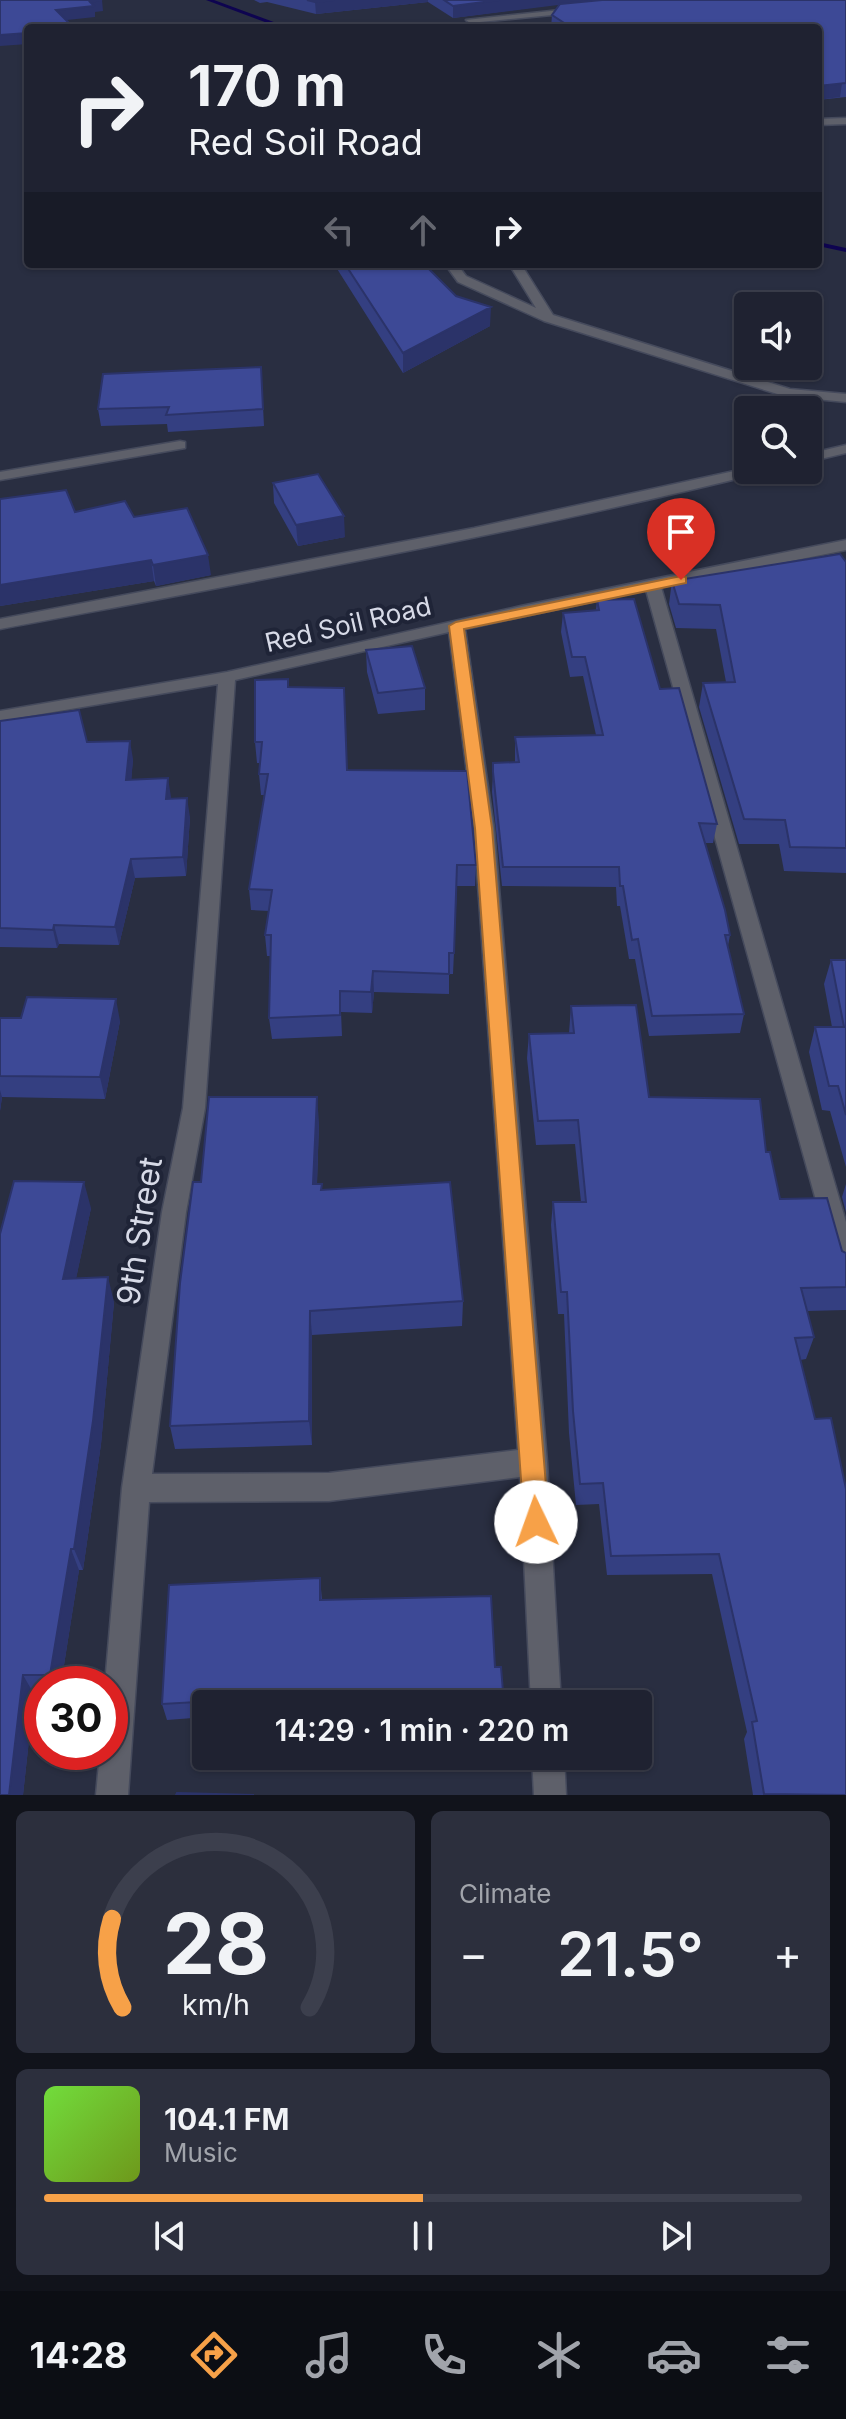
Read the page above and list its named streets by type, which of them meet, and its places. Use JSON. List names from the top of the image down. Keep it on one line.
{"streets":{"street":["Red Soil Road","9th Street"]},"crossings":[["Red Soil Road","9th Street"]],"page":{"turn":["170 m","Red Soil Road"],"limit":"30","trip":"14:29 · 1 min · 220 m","tile":"Climate","heat":["−","21.5°","+"],"song":["104.1 FM","Music"],"tabs":"14:28","gauge":["28","km/h"]}}
